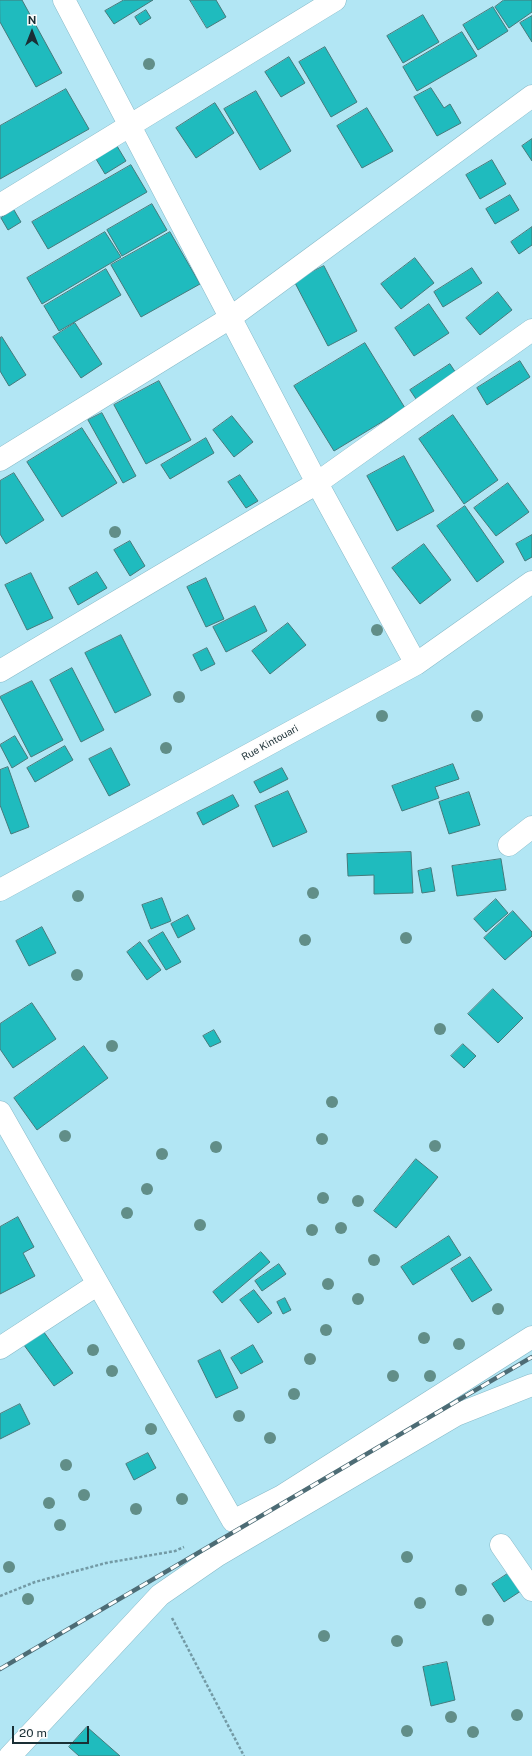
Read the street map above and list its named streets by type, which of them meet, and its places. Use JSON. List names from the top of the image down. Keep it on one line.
{"streets":{"street":["Rue Kintouari"]},"scale_bar":"20 m","north":"top"}
